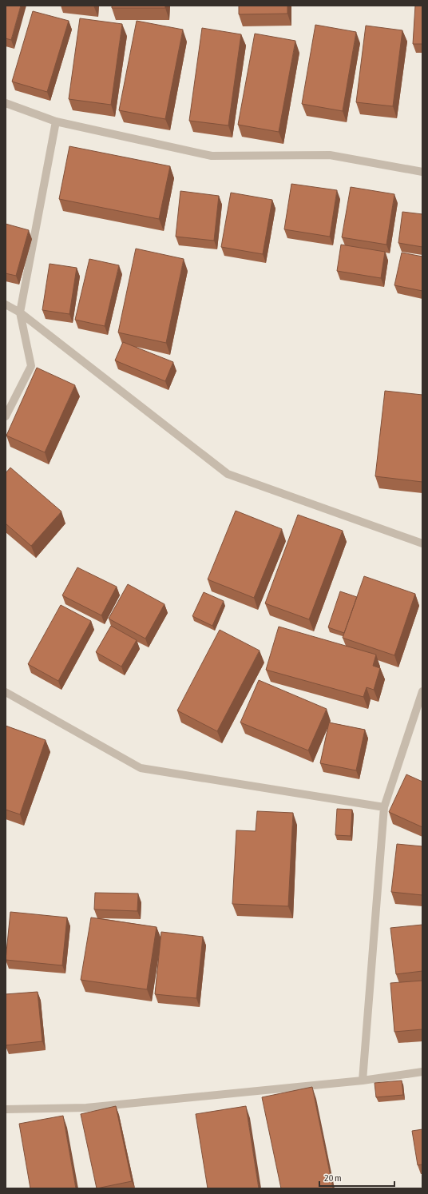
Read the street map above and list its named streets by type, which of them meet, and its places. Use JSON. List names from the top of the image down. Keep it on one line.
{"scale_bar":"20 m"}
